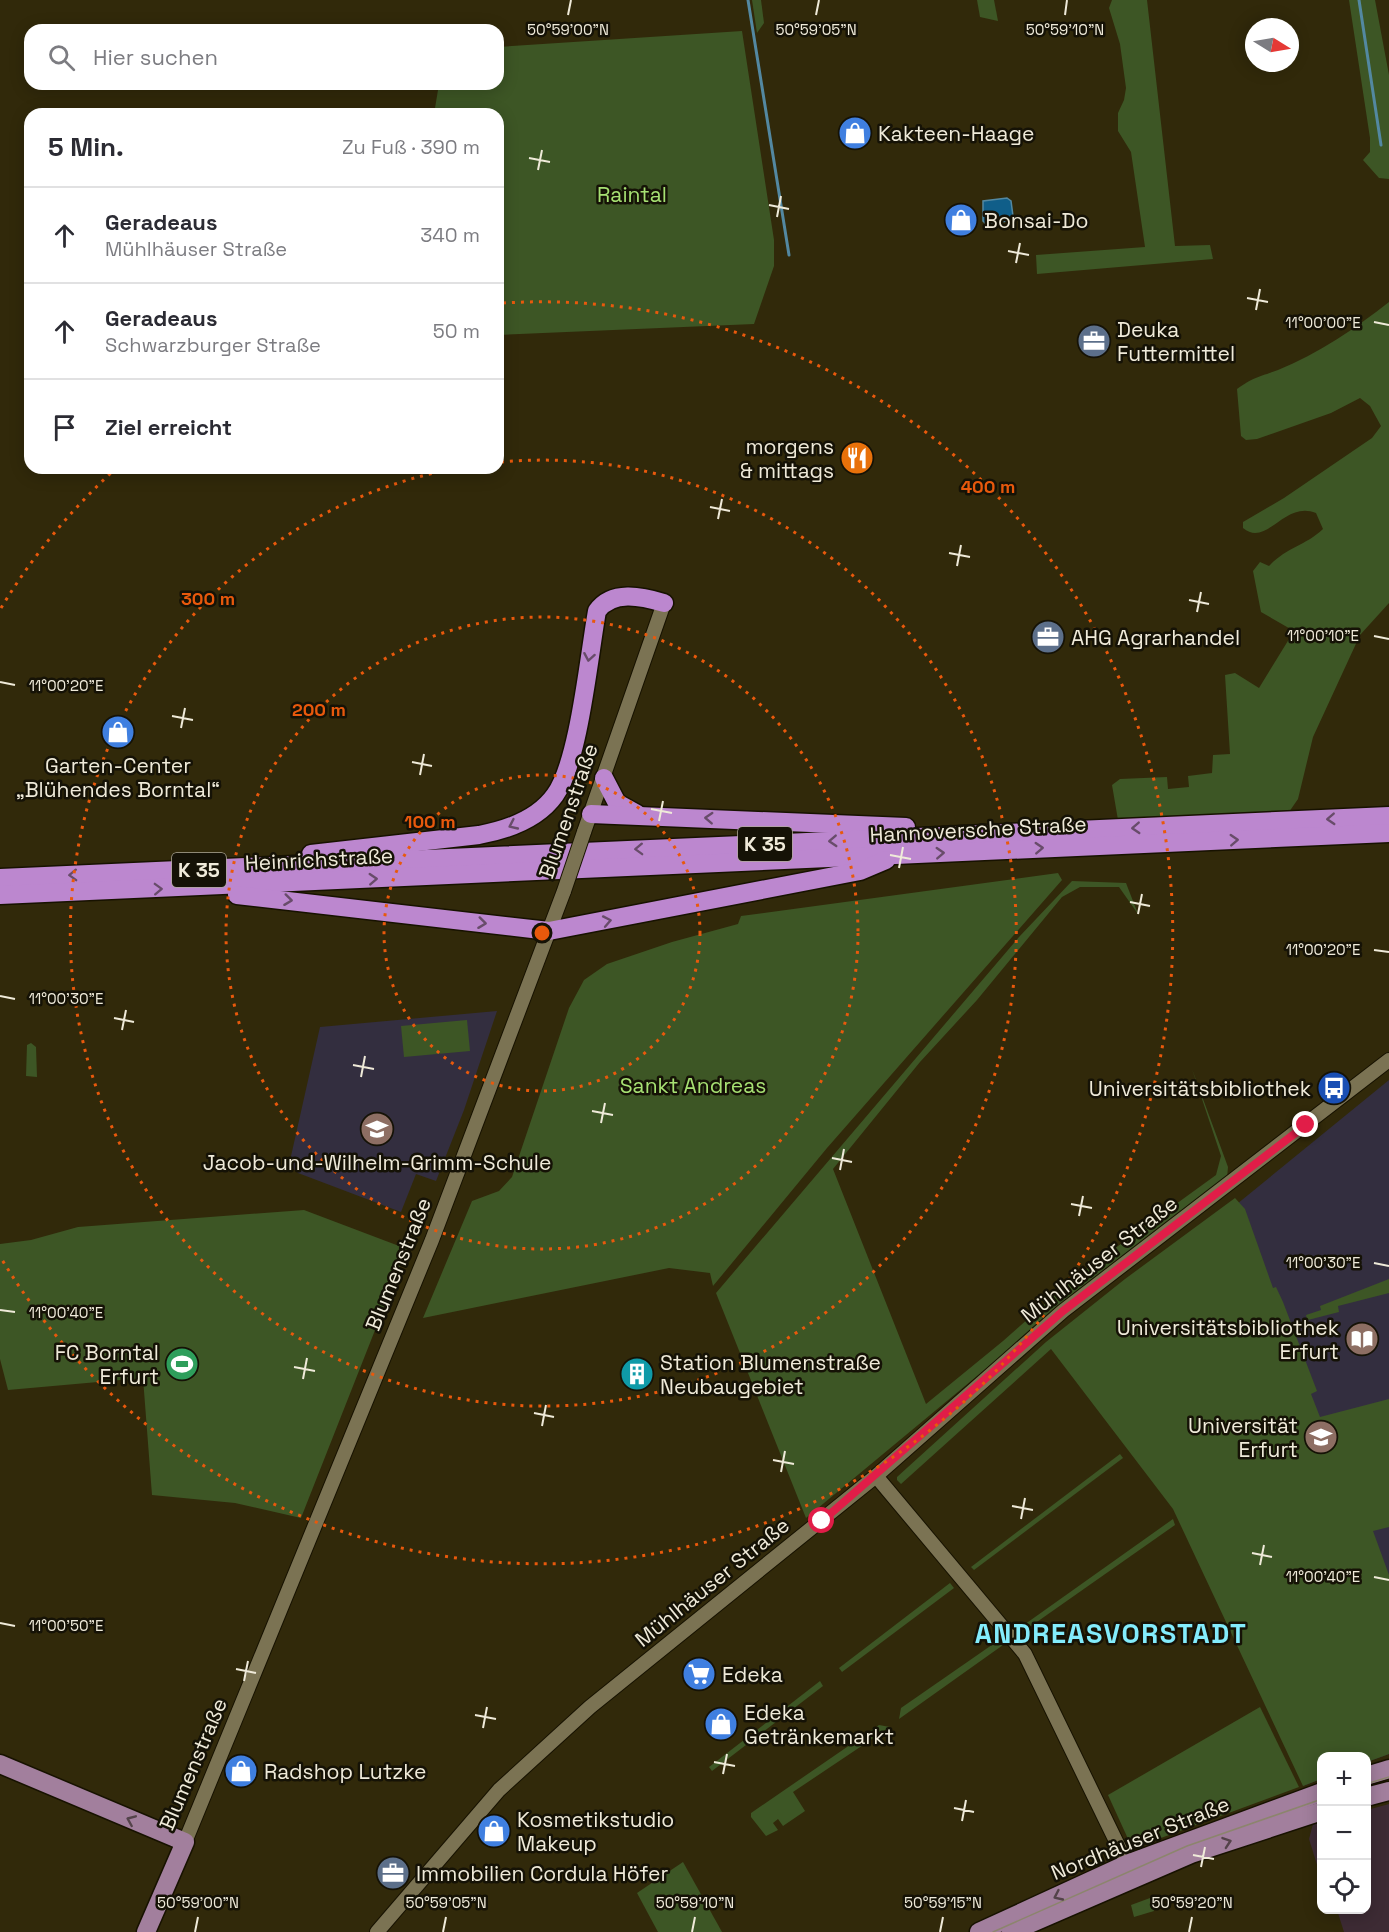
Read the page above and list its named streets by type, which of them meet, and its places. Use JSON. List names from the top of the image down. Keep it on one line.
{"streets":{"highway":["Hannoversche Straße","K 35","Heinrichstraße"],"main road":["Blumenstraße","Nordhäuser Straße"],"street":["Mühlhäuser Straße"]},"crossings":[["Hannoversche Straße","Heinrichstraße"]],"districts":["ANDREASVORSTADT"],"parks":["Raintal","Sankt Andreas"],"places":{"shop":["Kakteen-Haage","Bonsai-Do","Garten-Center „Blühendes Borntal“","Edeka Getränkemarkt","Radshop Lutzke","Kosmetikstudio Makeup"],"office":["Deuka Futtermittel","AHG Agrarhandel","Immobilien Cordula Höfer"],"restaurant":["morgens & mittags"],"bus stop":["Universitätsbibliothek"],"school or university":["Jacob-und-Wilhelm-Grimm-Schule","Universität Erfurt"],"library":["Universitätsbibliothek Erfurt"],"sports":["FC Borntal Erfurt"],"building":["Station Blumenstraße Neubaugebiet"],"supermarket":["Edeka"]},"north":"right","page":{"search":"Hier suchen","heading":["5 Min.","Zu Fuß · 390 m"],"list":[["Geradeaus","Mühlhäuser Straße","340 m"],["Geradeaus","Schwarzburger Straße","50 m"],"Ziel erreicht"],"map_buttons":["+","−"]},"coordinates":["50°59'00\"N","50°59'05\"N","50°59'10\"N","11°00'00\"E","11°00'10\"E","11°00'20\"E","11°00'30\"E","11°00'40\"E","11°00'50\"E","50°59'15\"N","50°59'20\"N"],"rings":["400 m","300 m","200 m","100 m"]}
